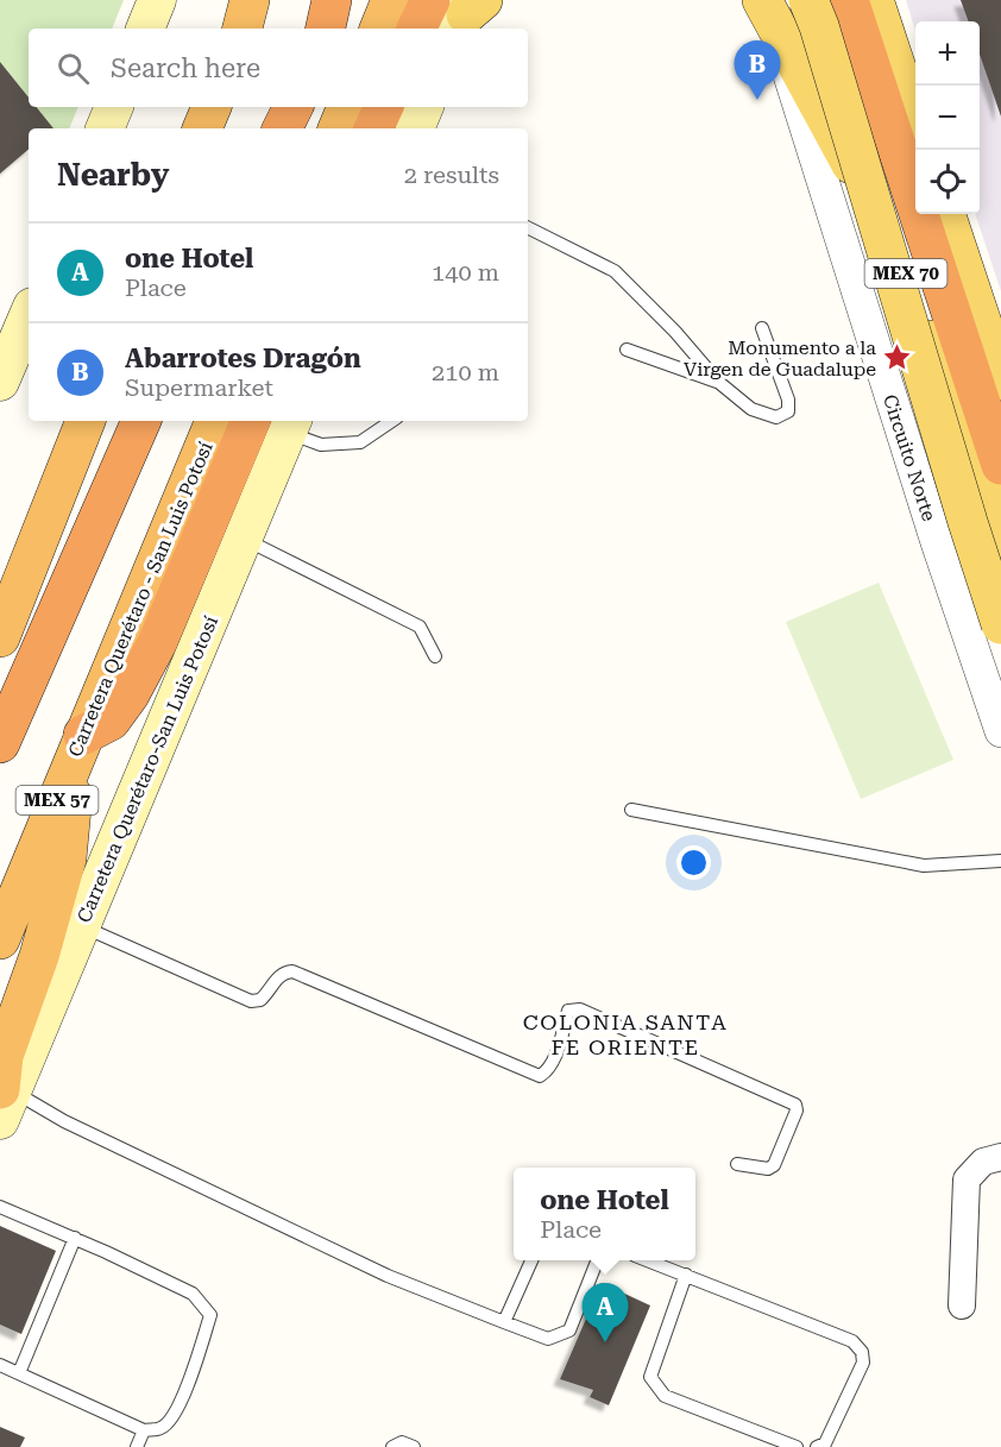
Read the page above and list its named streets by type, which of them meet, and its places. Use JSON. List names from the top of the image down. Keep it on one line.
{"streets":{"highway":["Carretera Querétaro - San Luis Potosí","MEX 57"],"main road":["MEX 70","Carretera Querétaro-San Luis Potosí"],"street":["Circuito Norte"]},"crossings":[["MEX 70","Circuito Norte"]],"districts":["COLONIA SANTA FE ORIENTE"],"places":{"place":["Monumento a la Virgen de Guadalupe"]},"page":{"map_buttons":["+","−"],"search":"Search here","pins":["B","A"],"heading":["Nearby","2 results"],"list":[{"mark":"A","name":"one Hotel","note":"Place","value":"140 m"},{"mark":"B","name":"Abarrotes Dragón","note":"Supermarket","value":"210 m"}],"popup":["one Hotel","Place"]}}
